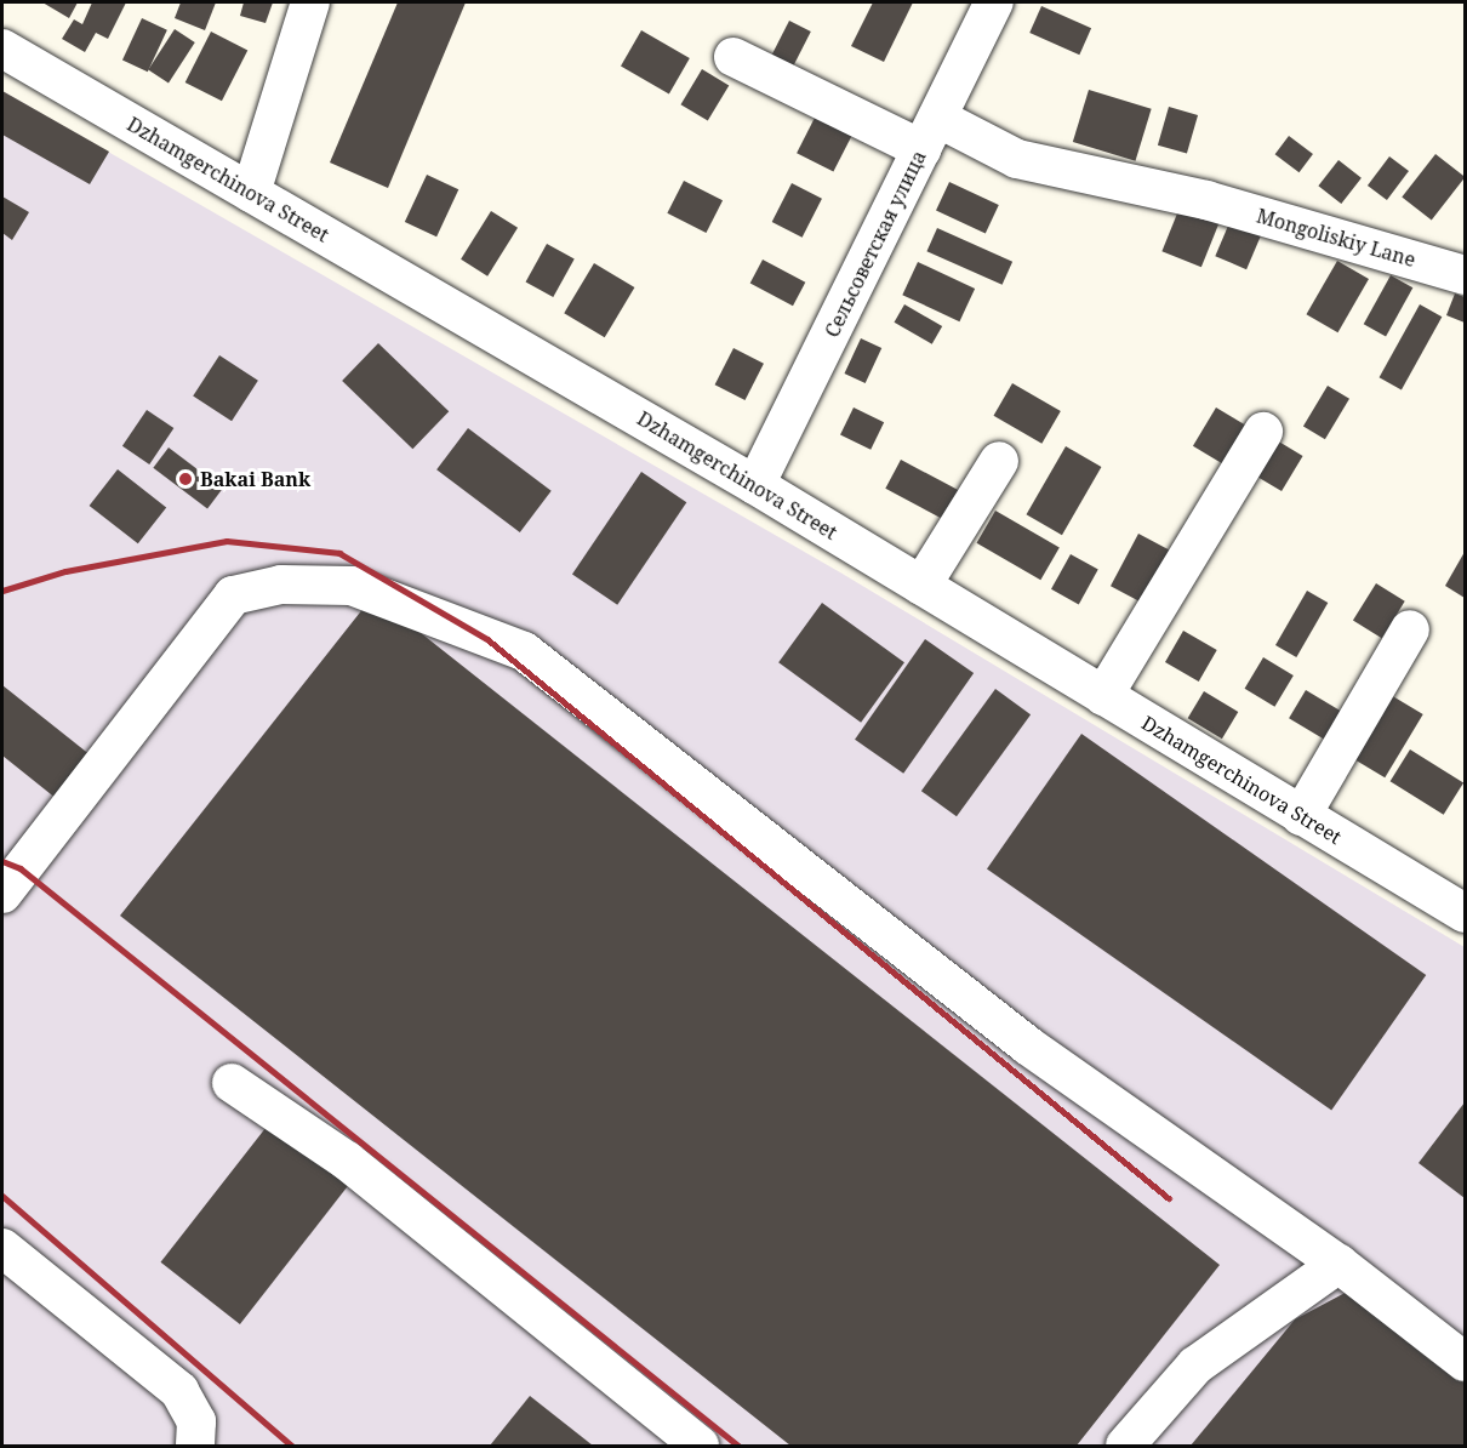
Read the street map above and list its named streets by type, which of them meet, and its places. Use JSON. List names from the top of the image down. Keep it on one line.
{"streets":{"street":["Dzhamgerchinova Street","Mongoliskiy Lane","Сельсоветская улица"]},"crossings":[["Dzhamgerchinova Street","Сельсоветская улица"],["Mongoliskiy Lane","Сельсоветская улица"]],"places":["Bakai Bank"]}
